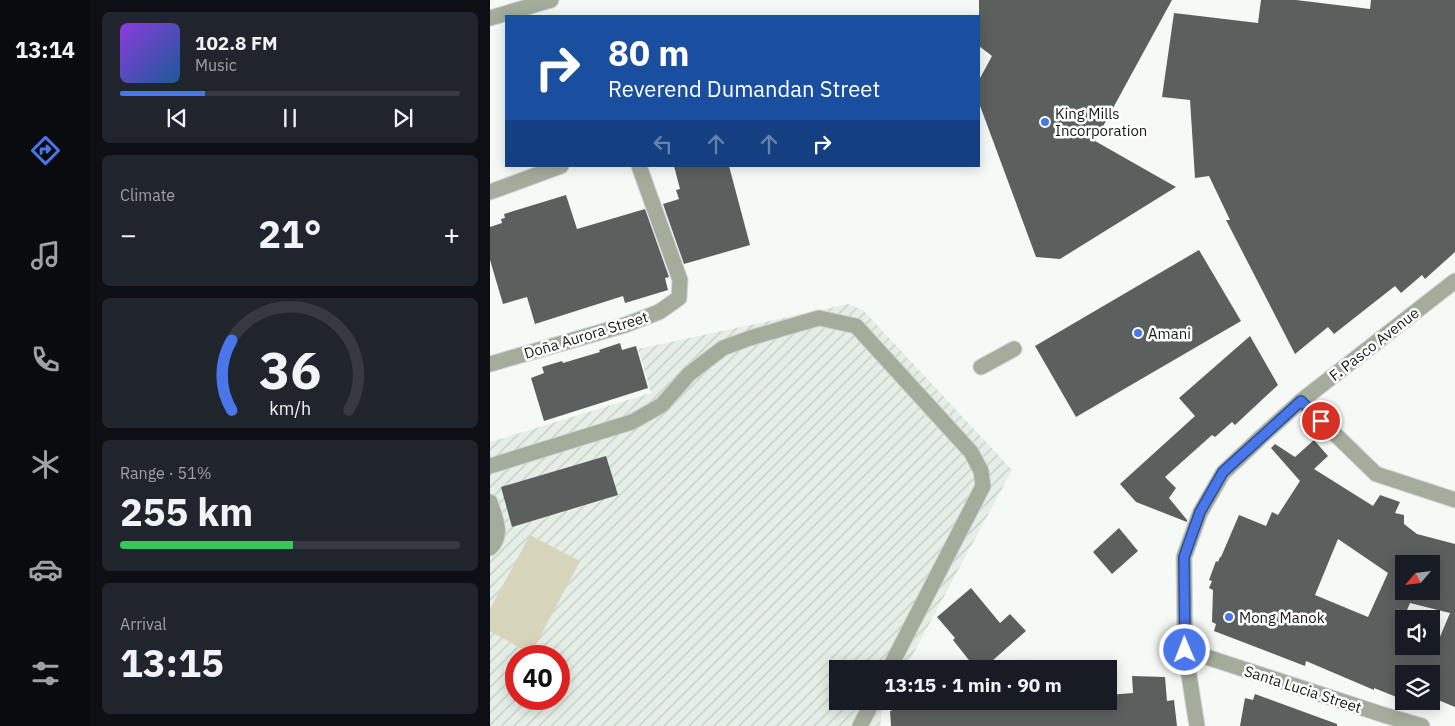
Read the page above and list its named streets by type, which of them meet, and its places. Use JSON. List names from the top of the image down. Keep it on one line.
{"streets":{"street":["Doña Aurora Street","F. Pasco Avenue","Santa Lucia Street"]},"crossings":[["F. Pasco Avenue","Santa Lucia Street"]],"places":["King Mills Incorporation","Amani","Mong Manok"],"north":"bottom left","page":{"tabs":"13:14","turn":["80 m","Reverend Dumandan Street"],"song":["102.8 FM","Music"],"tile":["Climate",["Range · 51%","255 km"],["Arrival","13:15"]],"heat":["−","21°","+"],"limit":"40","trip":"13:15 · 1 min · 90 m","gauge":["36","km/h"]}}
